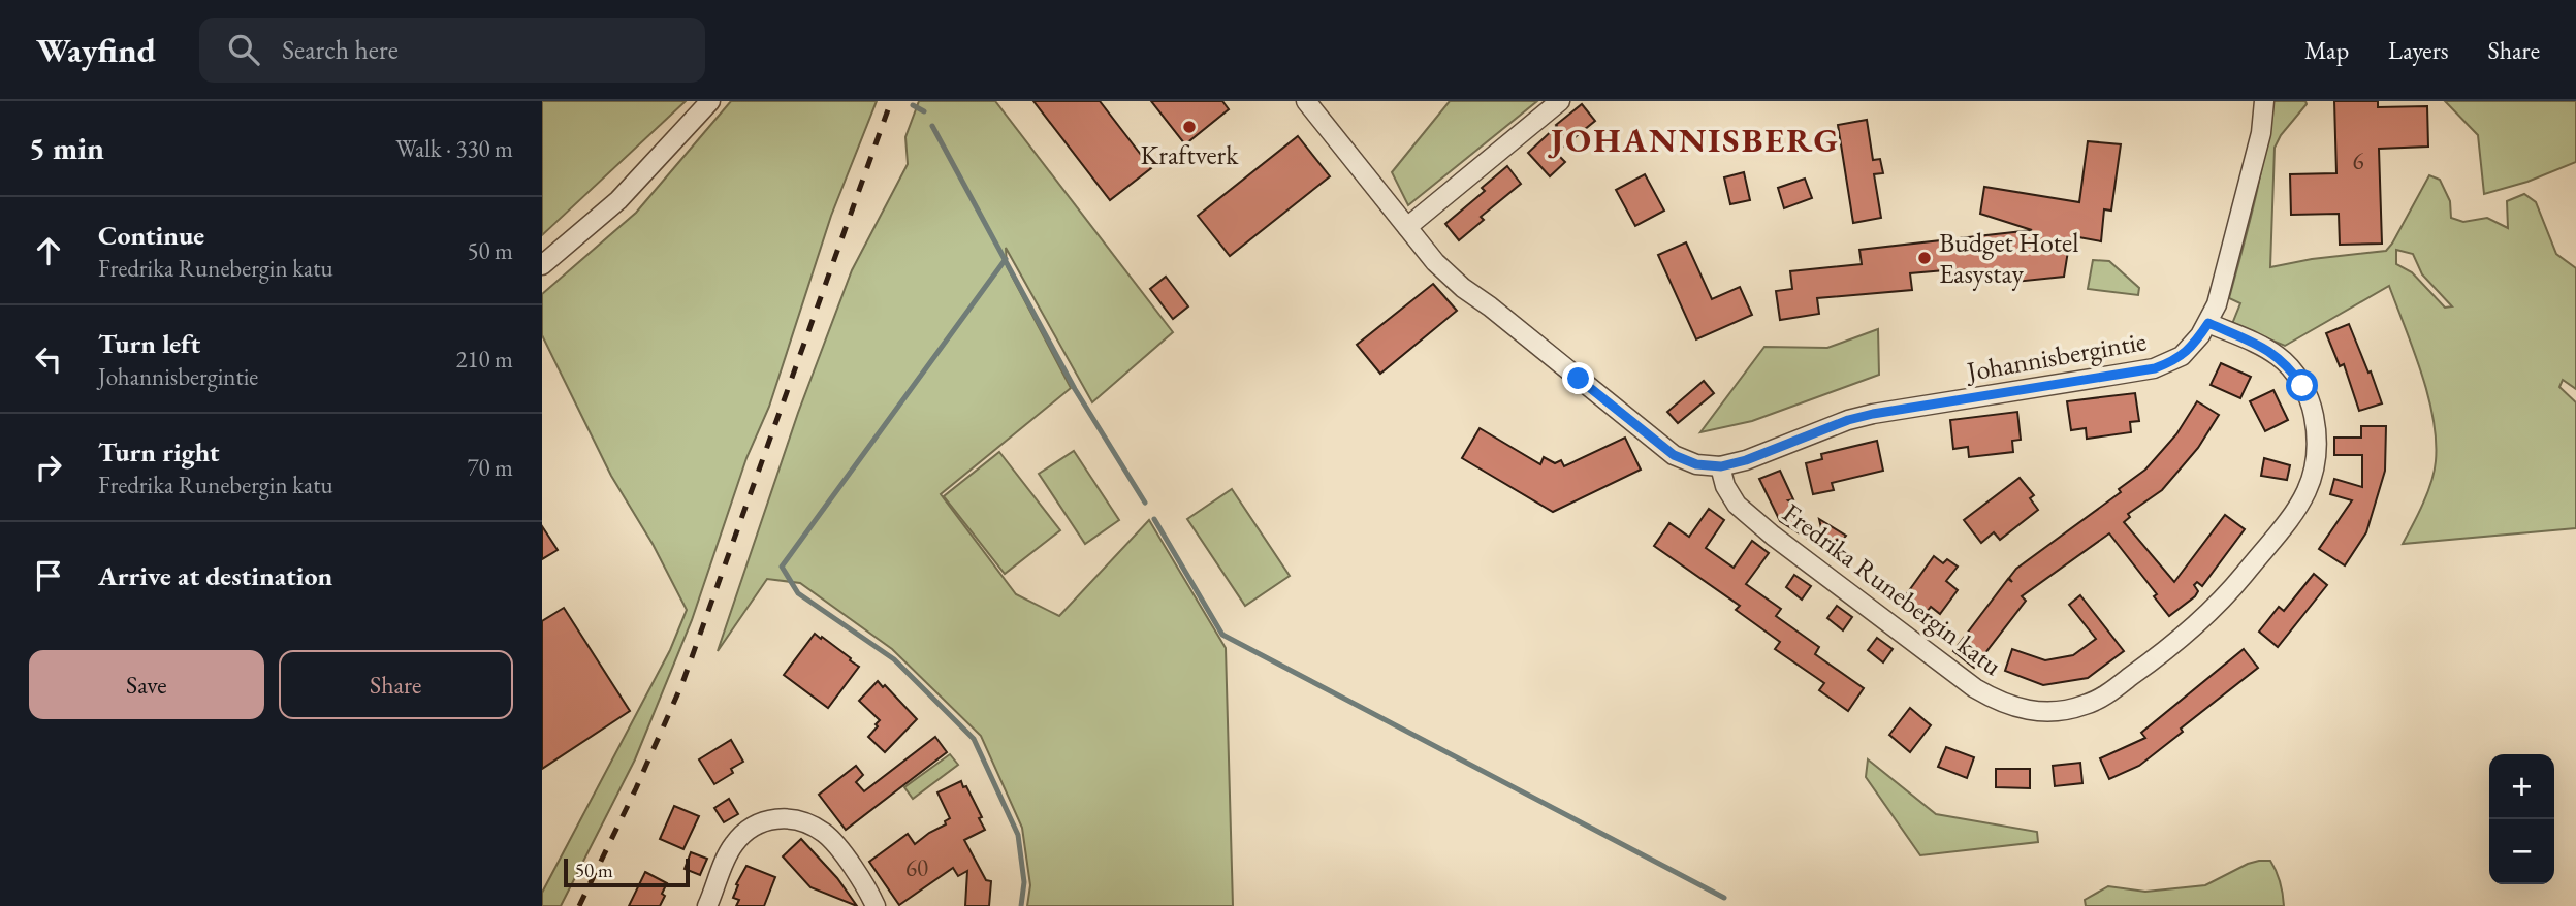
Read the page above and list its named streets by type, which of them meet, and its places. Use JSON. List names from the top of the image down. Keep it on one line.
{"streets":{"street":["Johannisbergintie","Fredrika Runebergin katu"]},"crossings":[["Johannisbergintie","Fredrika Runebergin katu"]],"districts":["JOHANNISBERG"],"places":["Kraftverk","Budget Hotel Easystay"],"house_numbers":["6","60"],"scale_bar":"50 m","page":{"header":"Wayfind","search":"Search here","nav":["Map","Layers","Share"],"heading":["5 min","Walk · 330 m"],"list":[["Continue","Fredrika Runebergin katu","50 m"],["Turn left","Johannisbergintie","210 m"],["Turn right","Fredrika Runebergin katu","70 m"],"Arrive at destination"],"buttons":["Save","Share"],"map_buttons":["+","−"],"scale":"50 m"}}
